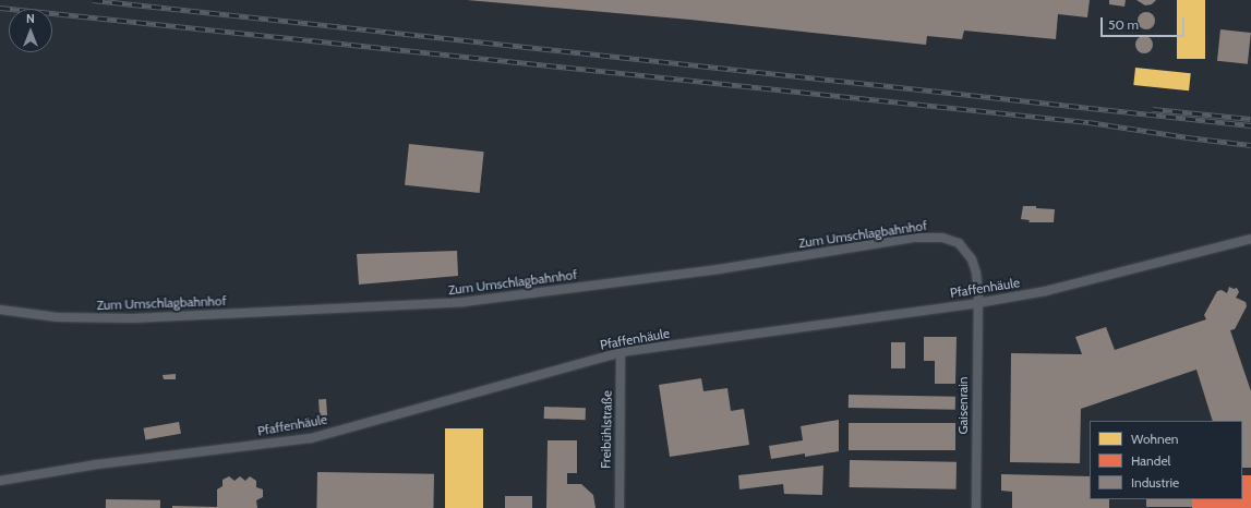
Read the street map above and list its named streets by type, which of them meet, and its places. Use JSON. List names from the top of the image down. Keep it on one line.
{"streets":{"street":["Zum Umschlagbahnhof","Pfaffenhäule","Gaisenrain","Freibühlstraße"]},"crossings":[["Zum Umschlagbahnhof","Pfaffenhäule"],["Zum Umschlagbahnhof","Gaisenrain"],["Pfaffenhäule","Gaisenrain"],["Pfaffenhäule","Freibühlstraße"]],"legend":["Wohnen","Handel","Industrie"],"scale_bar":"50 m","north":"top"}
